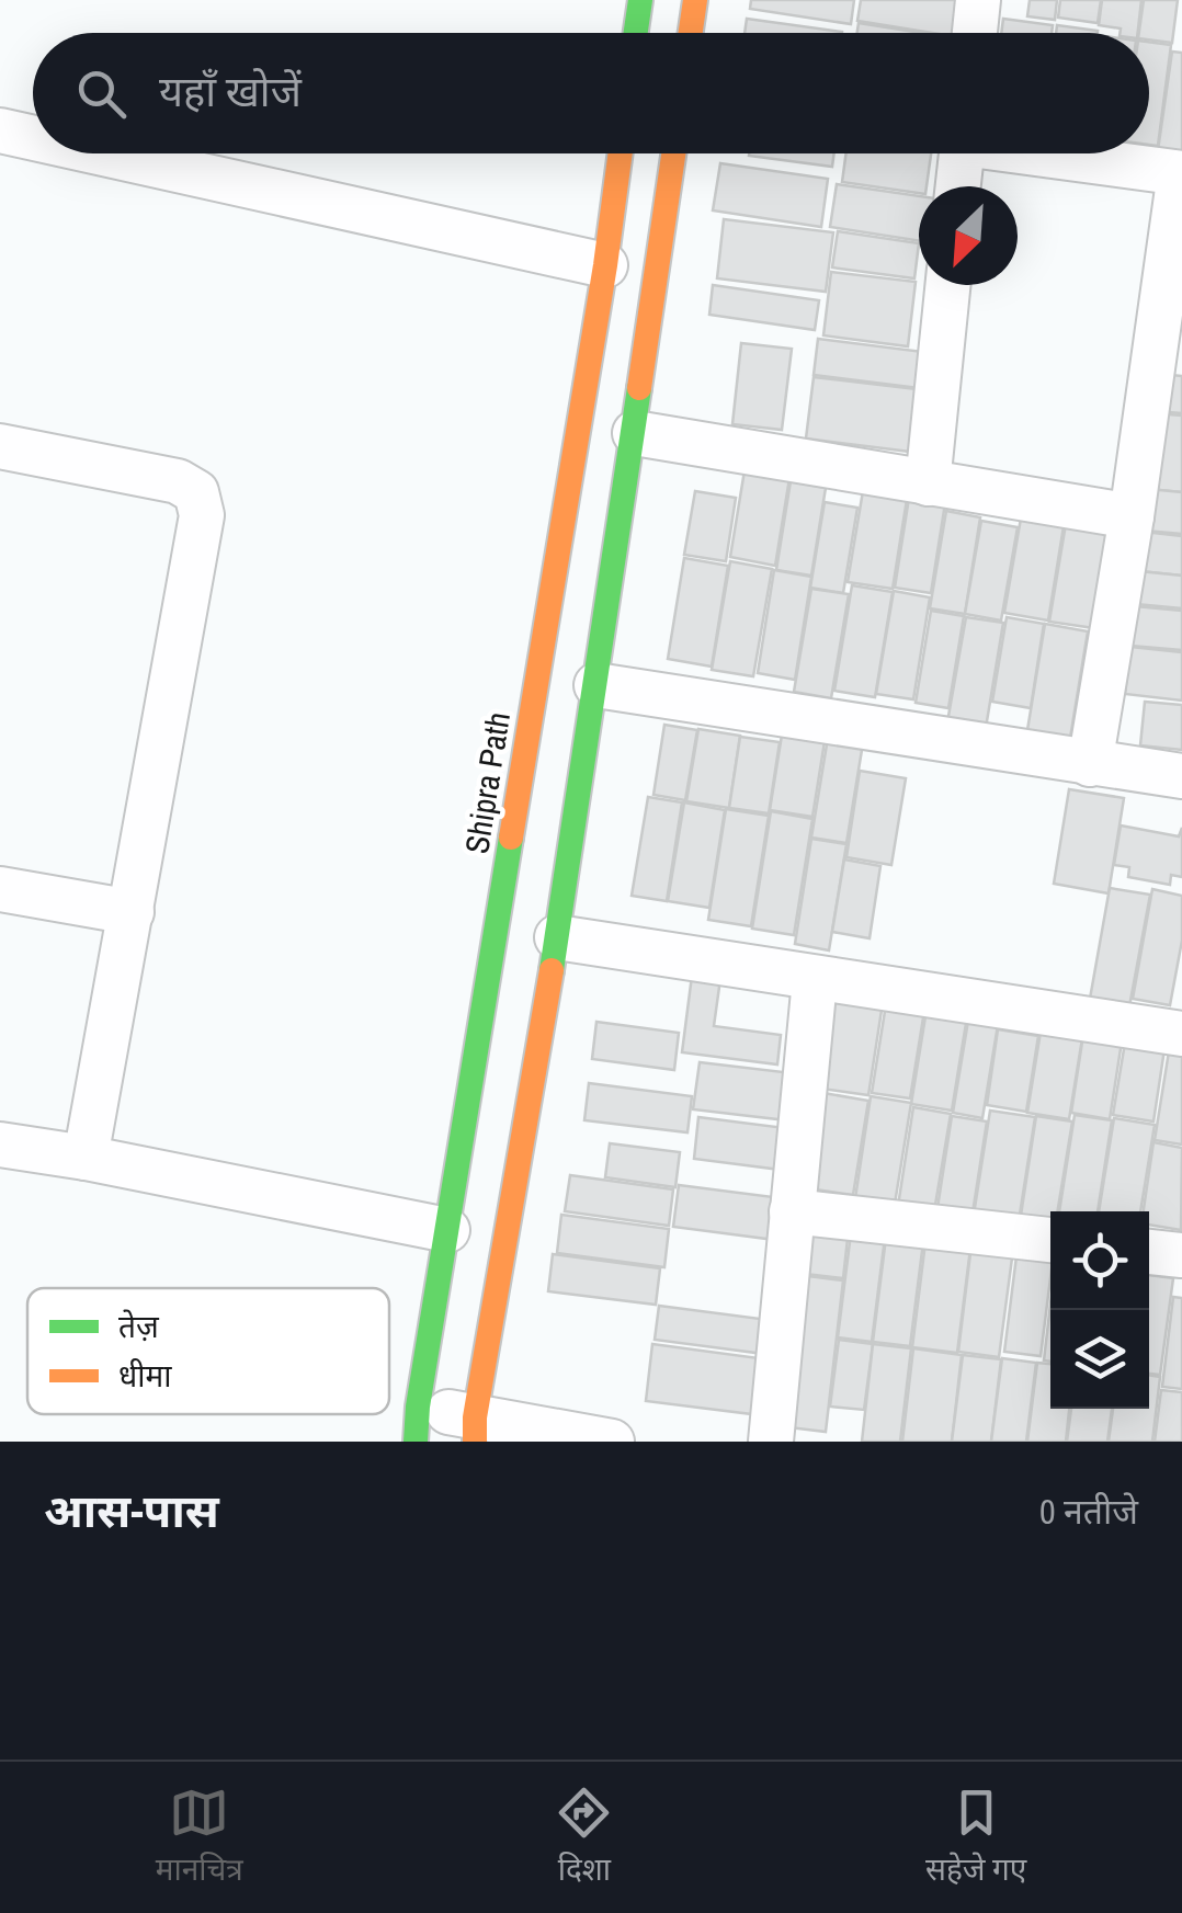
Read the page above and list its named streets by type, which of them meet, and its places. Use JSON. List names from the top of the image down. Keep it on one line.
{"streets":{"street":["Shipra Path"]},"legend":["तेज़","धीमा"],"north":"bottom left","page":{"search":"यहाँ खोजें","heading":["आस-पास","0 नतीजे"],"nav":["मानचित्र","दिशा","सहेजे गए"]}}
